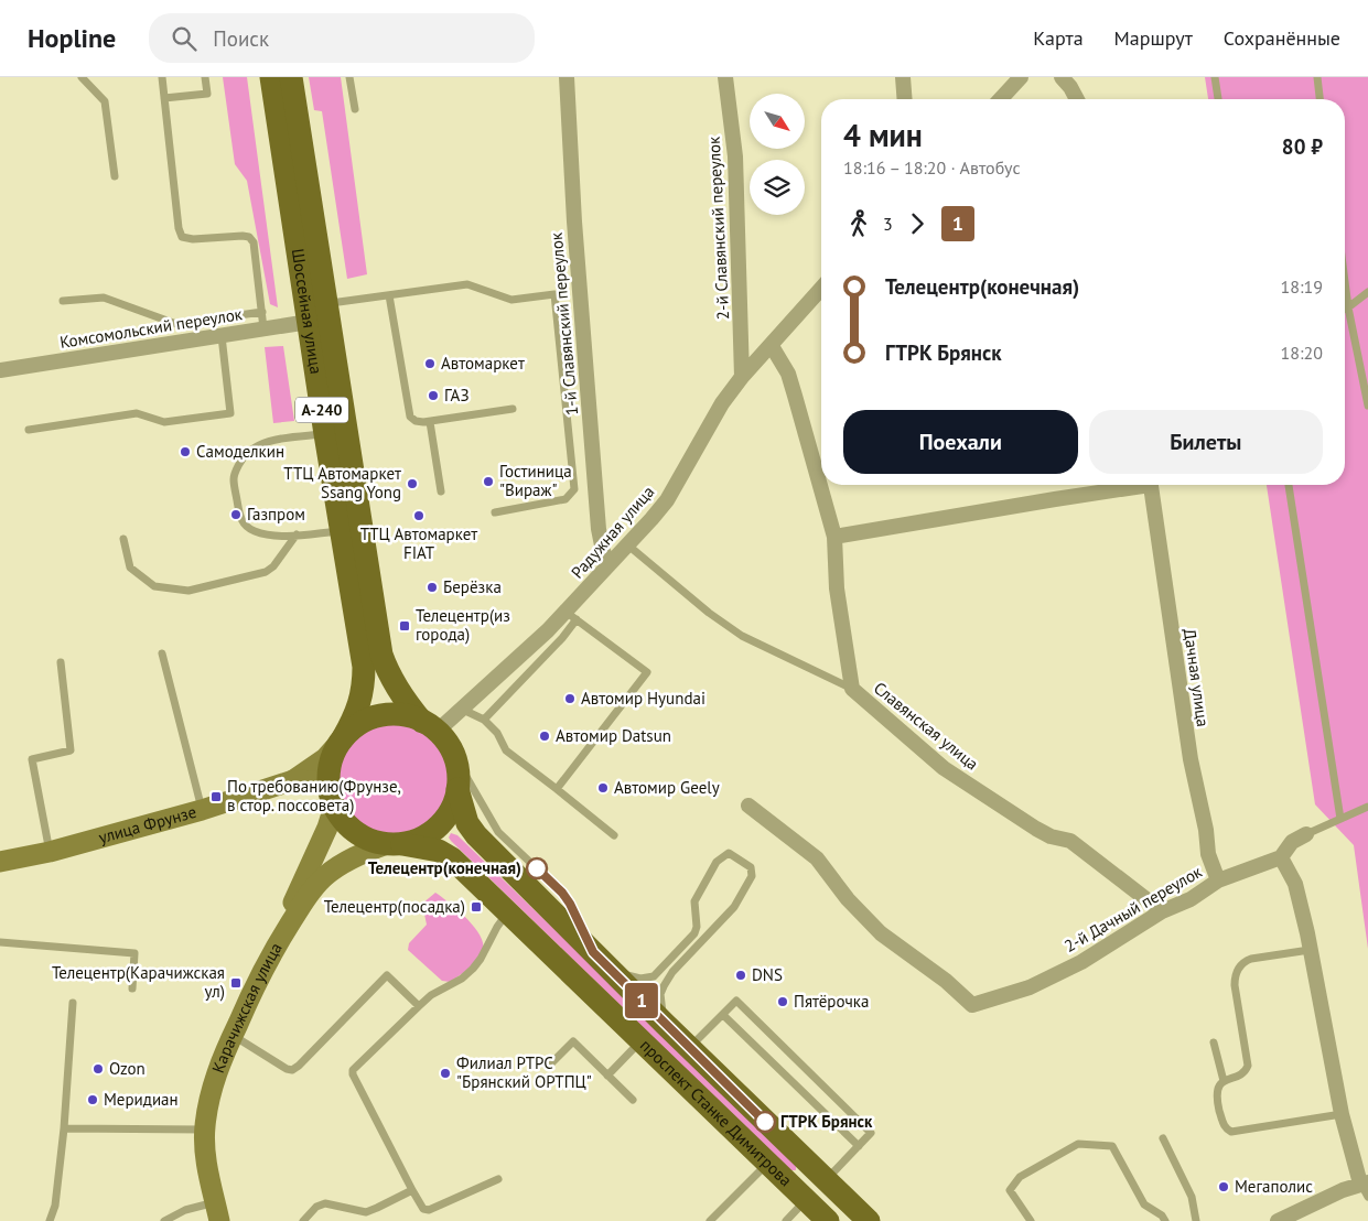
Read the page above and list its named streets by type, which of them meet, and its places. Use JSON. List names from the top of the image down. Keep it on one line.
{"streets":{"main road":["Шоссейная улица","А-240","улица Фрунзе","Карачижская улица","проспект Станке Димитрова"],"street":["2-й Славянский переулок","1-й Славянский переулок","Комсомольский переулок","Радужная улица","Дачная улица","Славянская улица","2-й Дачный переулок"]},"crossings":[["2-й Славянский переулок","Радужная улица"],["Шоссейная улица","Комсомольский переулок"],["Шоссейная улица","Радужная улица"],["Шоссейная улица","Карачижская улица"],["Шоссейная улица","проспект Станке Димитрова"],["1-й Славянский переулок","Радужная улица"],["Радужная улица","Славянская улица"],["Радужная улица","Карачижская улица"],["Радужная улица","проспект Станке Димитрова"],["Дачная улица","2-й Дачный переулок"],["Славянская улица","2-й Дачный переулок"],["Карачижская улица","проспект Станке Димитрова"]],"places":{"other":["Автомаркет","ГАЗ","Самоделкин","Гостиница \"Вираж\"","ТТЦ Автомаркет Ssang Yong","Газпром","ТТЦ Автомаркет FIAT","Берёзка","Автомир Hyundai","Автомир Datsun","Автомир Geely","Телецентр(конечная)","DNS","Пятёрочка","Ozon","Филиал РТРС \"Брянский ОРТПЦ\"","Меридиан","ГТРК Брянск","Мегаполис"],"transit":["Телецентр(из города)","По требованию(Фрунзе, в стор. поссовета)","Телецентр(посадка)","Телецентр(Карачижская ул)"]},"lines":["bus line 1"],"north":"bottom right","page":{"header":"Hopline","search":"Поиск","nav":["Карта","Маршрут","Сохранённые"],"on_map":"1","heading":["4 мин","18:16 – 18:20 · Автобус","80 ₽"],"legs":["3","1"],"list":[{"name":"Телецентр(конечная)","value":"18:19"},{"name":"ГТРК Брянск","value":"18:20"}],"buttons":["Поехали","Билеты"]}}
